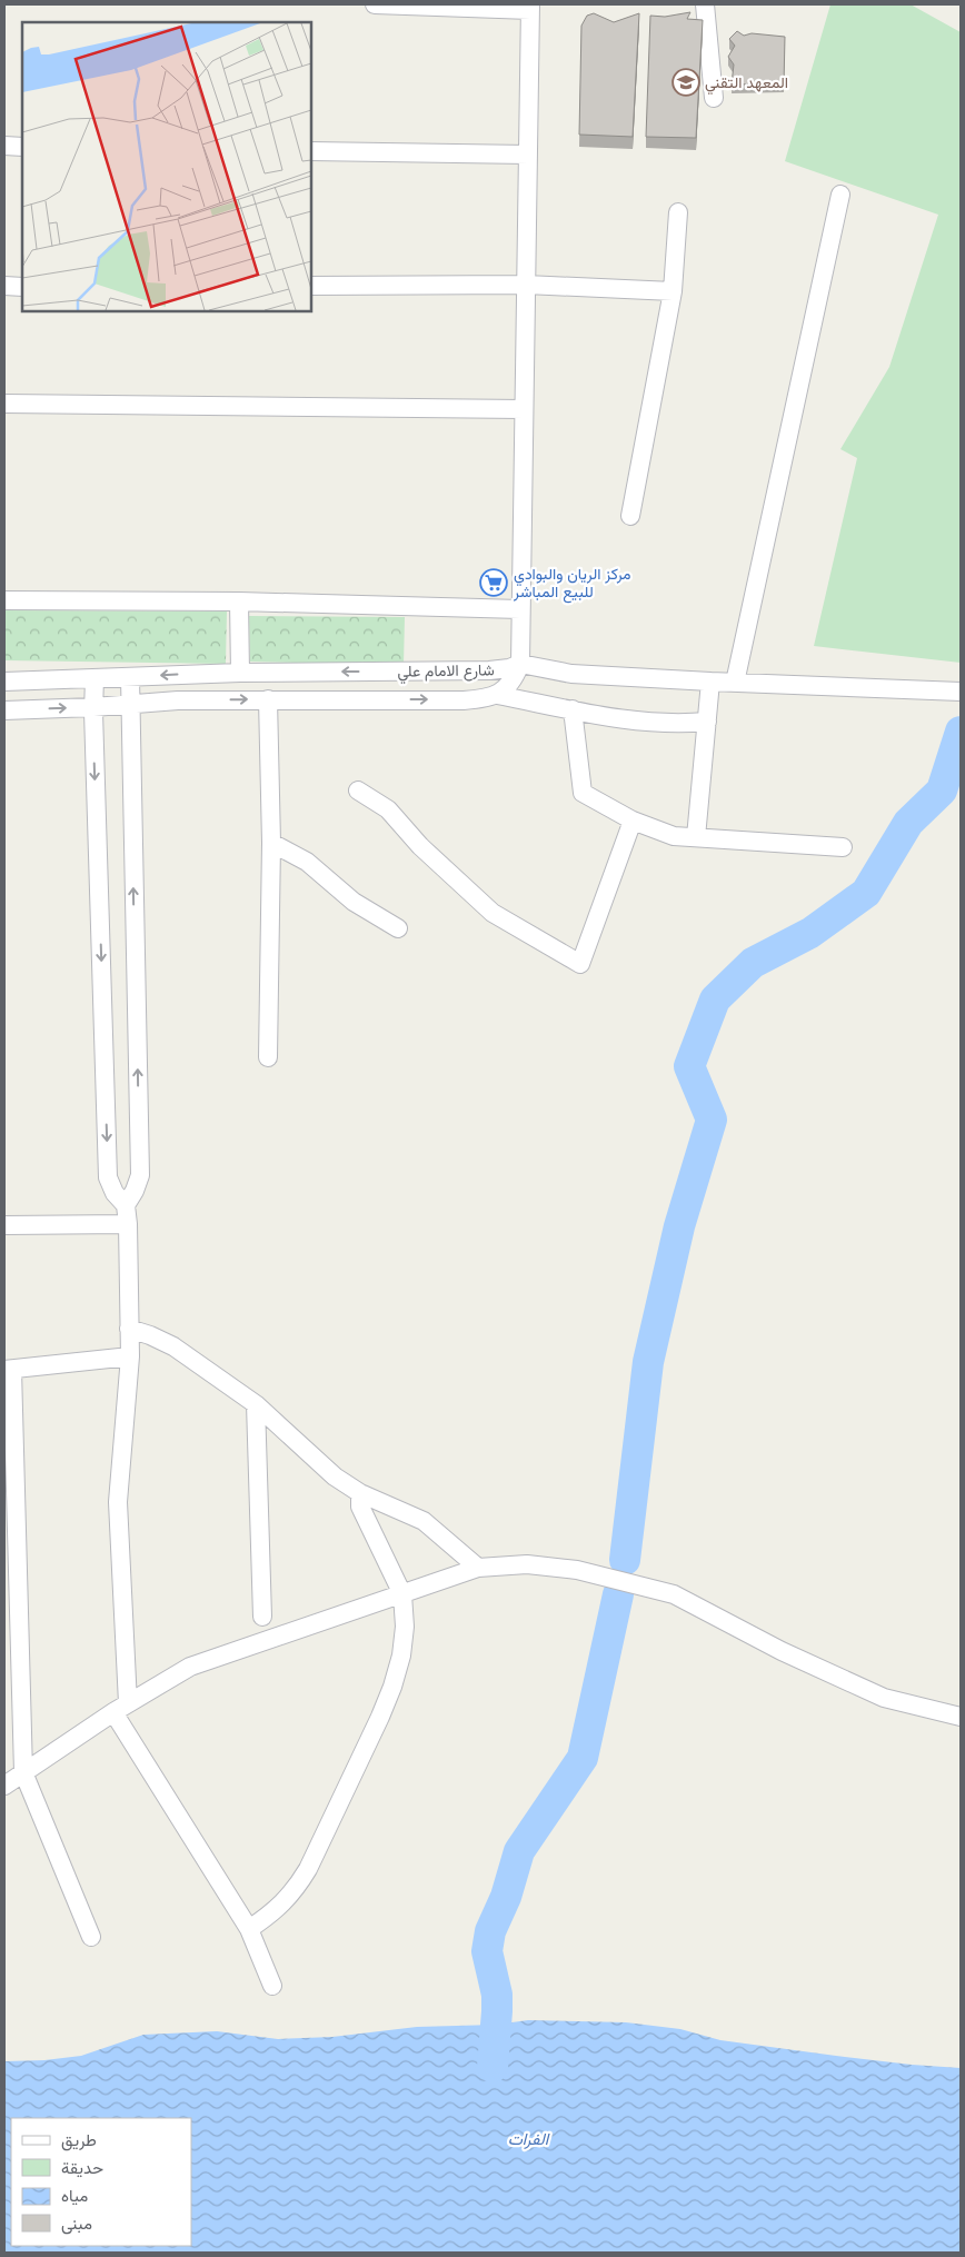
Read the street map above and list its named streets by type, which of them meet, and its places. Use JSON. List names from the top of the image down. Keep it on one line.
{"streets":{"street":["شارع الامام علي"]},"water":["الفرات"],"places":{"school or university":["المعهد التقني"],"supermarket":["مركز الريان والبوادي للبيع المباشر"]},"legend":["طريق","حديقة","مياه","مبنى"]}
